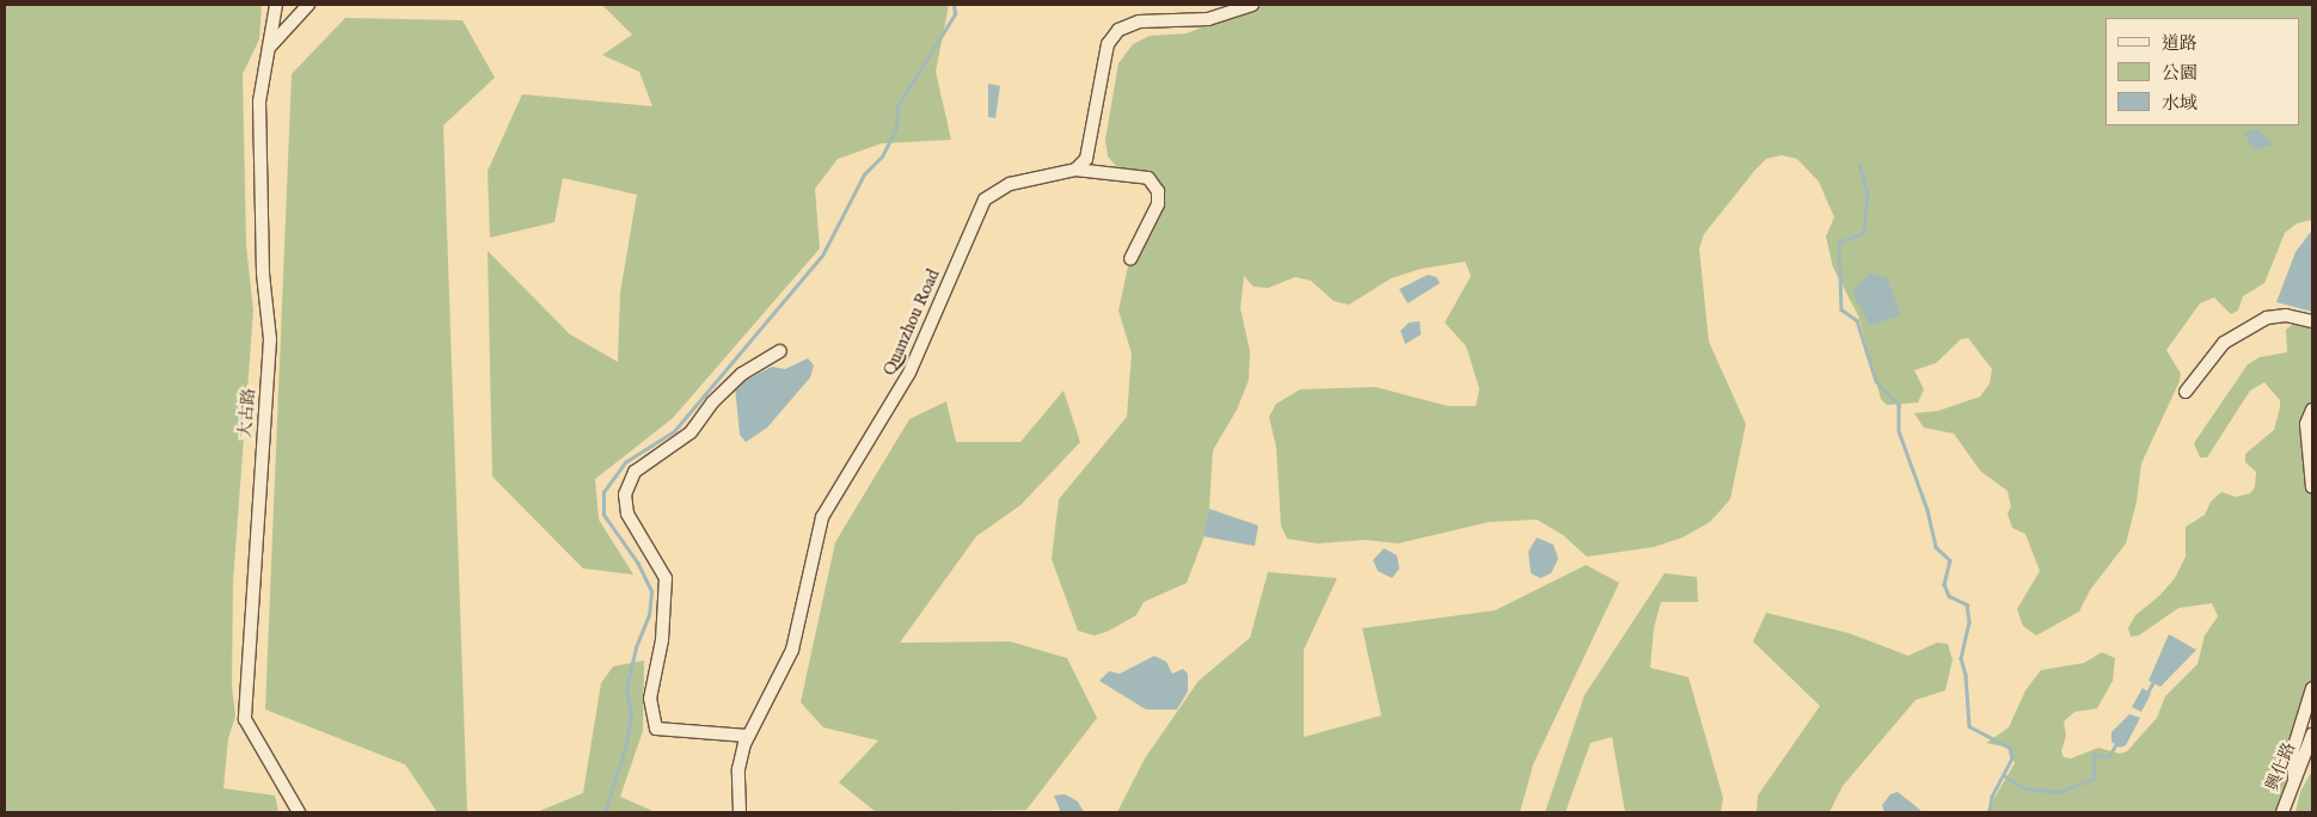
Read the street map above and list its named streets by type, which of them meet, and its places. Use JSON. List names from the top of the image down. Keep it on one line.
{"streets":{"street":["Quanzhou Road","大古路","興化路"]},"legend":["道路","公園","水域"]}
